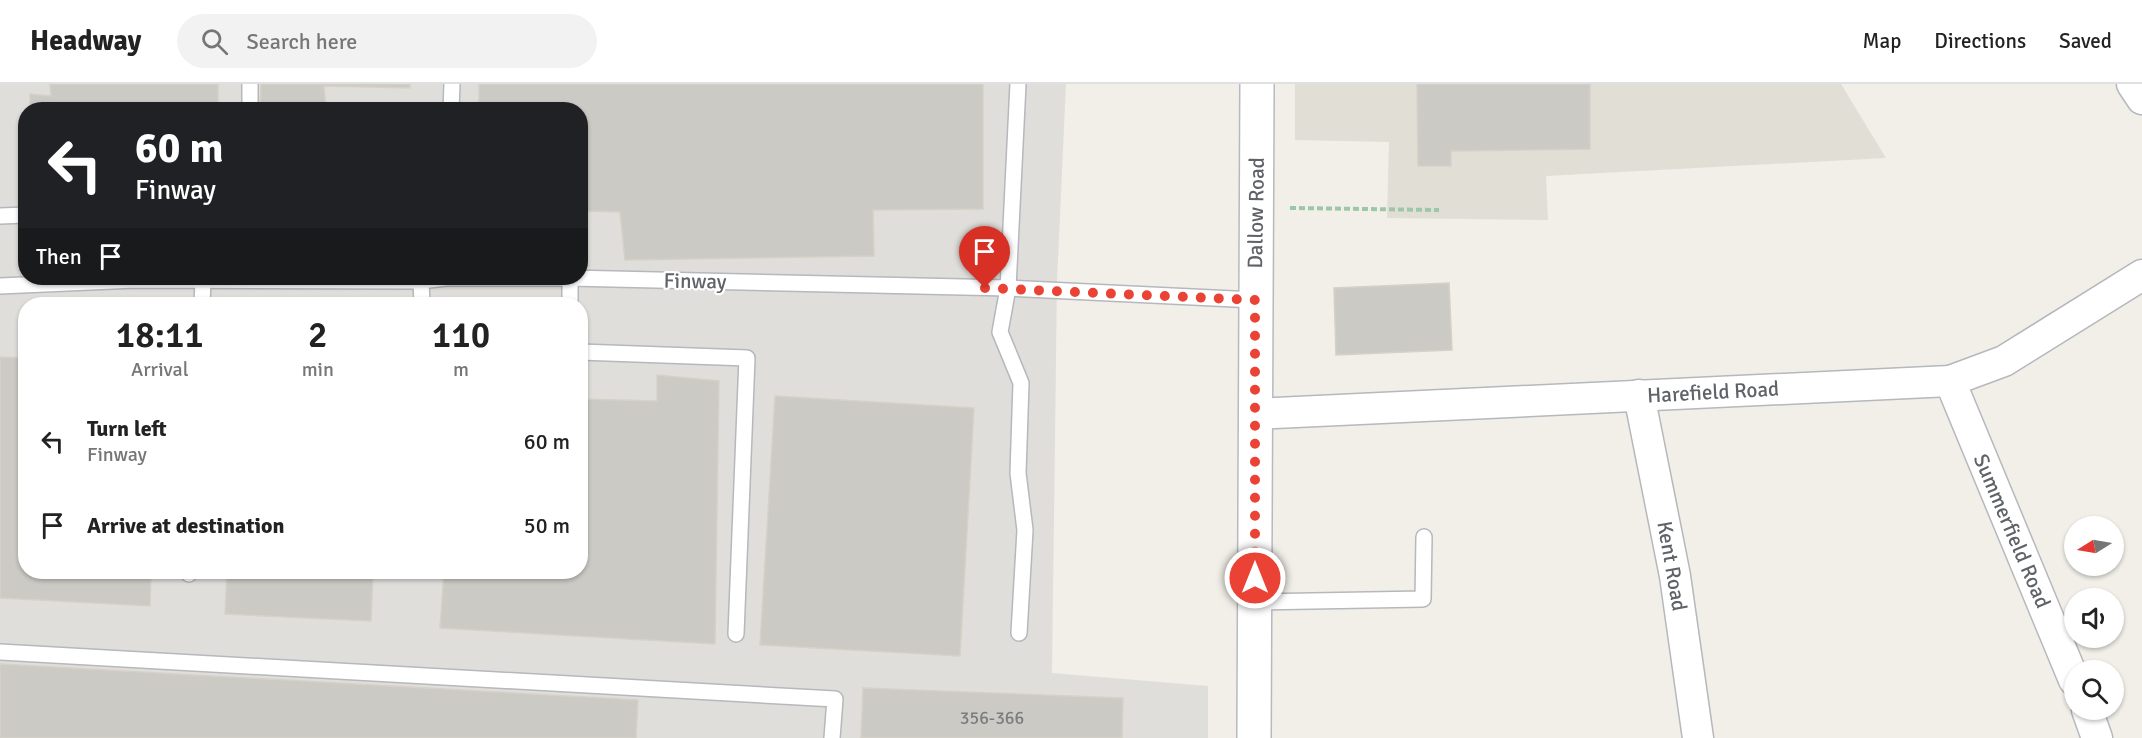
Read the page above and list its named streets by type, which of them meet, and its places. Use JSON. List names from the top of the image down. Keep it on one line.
{"streets":{"street":["Dallow Road","Harefield Road","Summerfield Road","Kent Road"],"lane":["Finway"]},"crossings":[["Dallow Road","Finway"],["Dallow Road","Harefield Road"],["Harefield Road","Summerfield Road"],["Harefield Road","Kent Road"]],"house_numbers":["356-366"],"north":"left","page":{"header":"Headway","search":"Search here","nav":["Map","Directions","Saved"],"turn":["60 m","Finway"],"then":"Then","eta":["18:11","Arrival","2","min","110","m"],"list":[{"name":"Turn left","note":"Finway","value":"60 m"},{"name":"Arrive at destination","value":"50 m"}]}}
